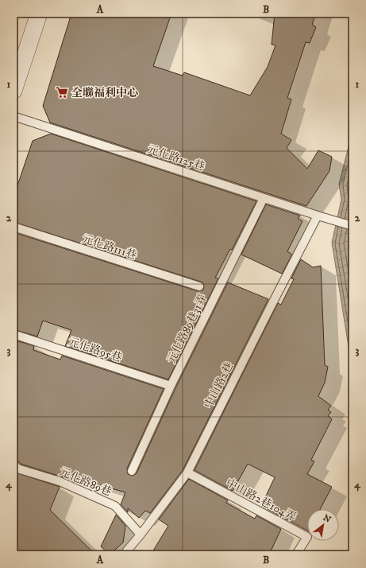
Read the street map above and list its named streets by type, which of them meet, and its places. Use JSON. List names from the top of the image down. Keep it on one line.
{"streets":{"lane":["元化路125巷","元化路111巷","元化路89巷31弄","元化路95巷","中山路2巷","元化路89巷","中山路2巷104弄"]},"crossings":[["元化路125巷","元化路89巷31弄"],["元化路125巷","中山路2巷"],["元化路89巷31弄","元化路95巷"],["中山路2巷","元化路89巷"],["中山路2巷","中山路2巷104弄"]],"places":{"supermarket":["全聯福利中心"]},"north":"top right","grid":{"columns":["A","B"],"rows":["1","2","3","4"]}}
